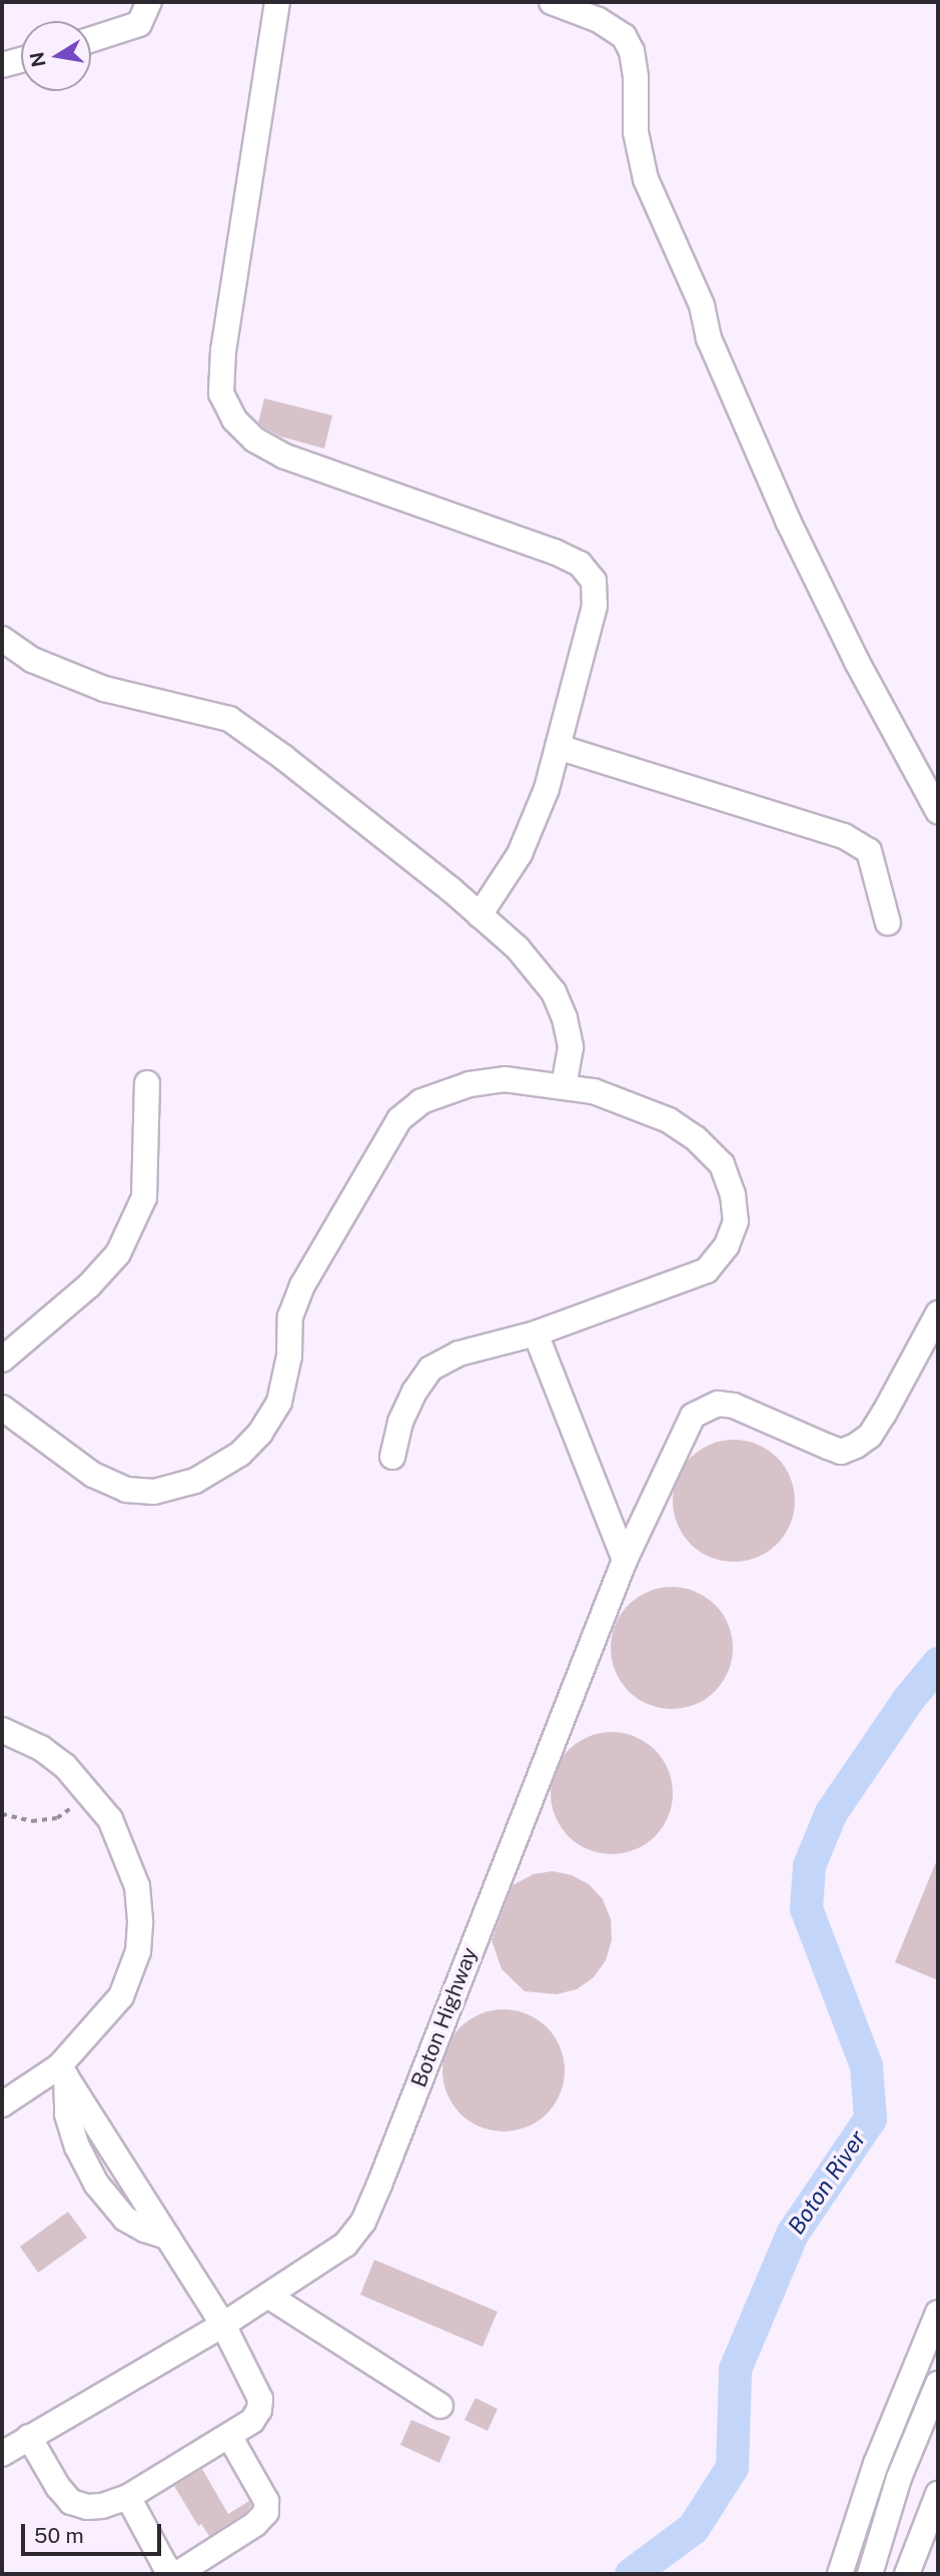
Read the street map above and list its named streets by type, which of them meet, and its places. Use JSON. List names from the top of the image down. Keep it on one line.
{"streets":{"street":["Boton Highway"]},"water":["Boton River"],"scale_bar":"50 m","north":"left"}
